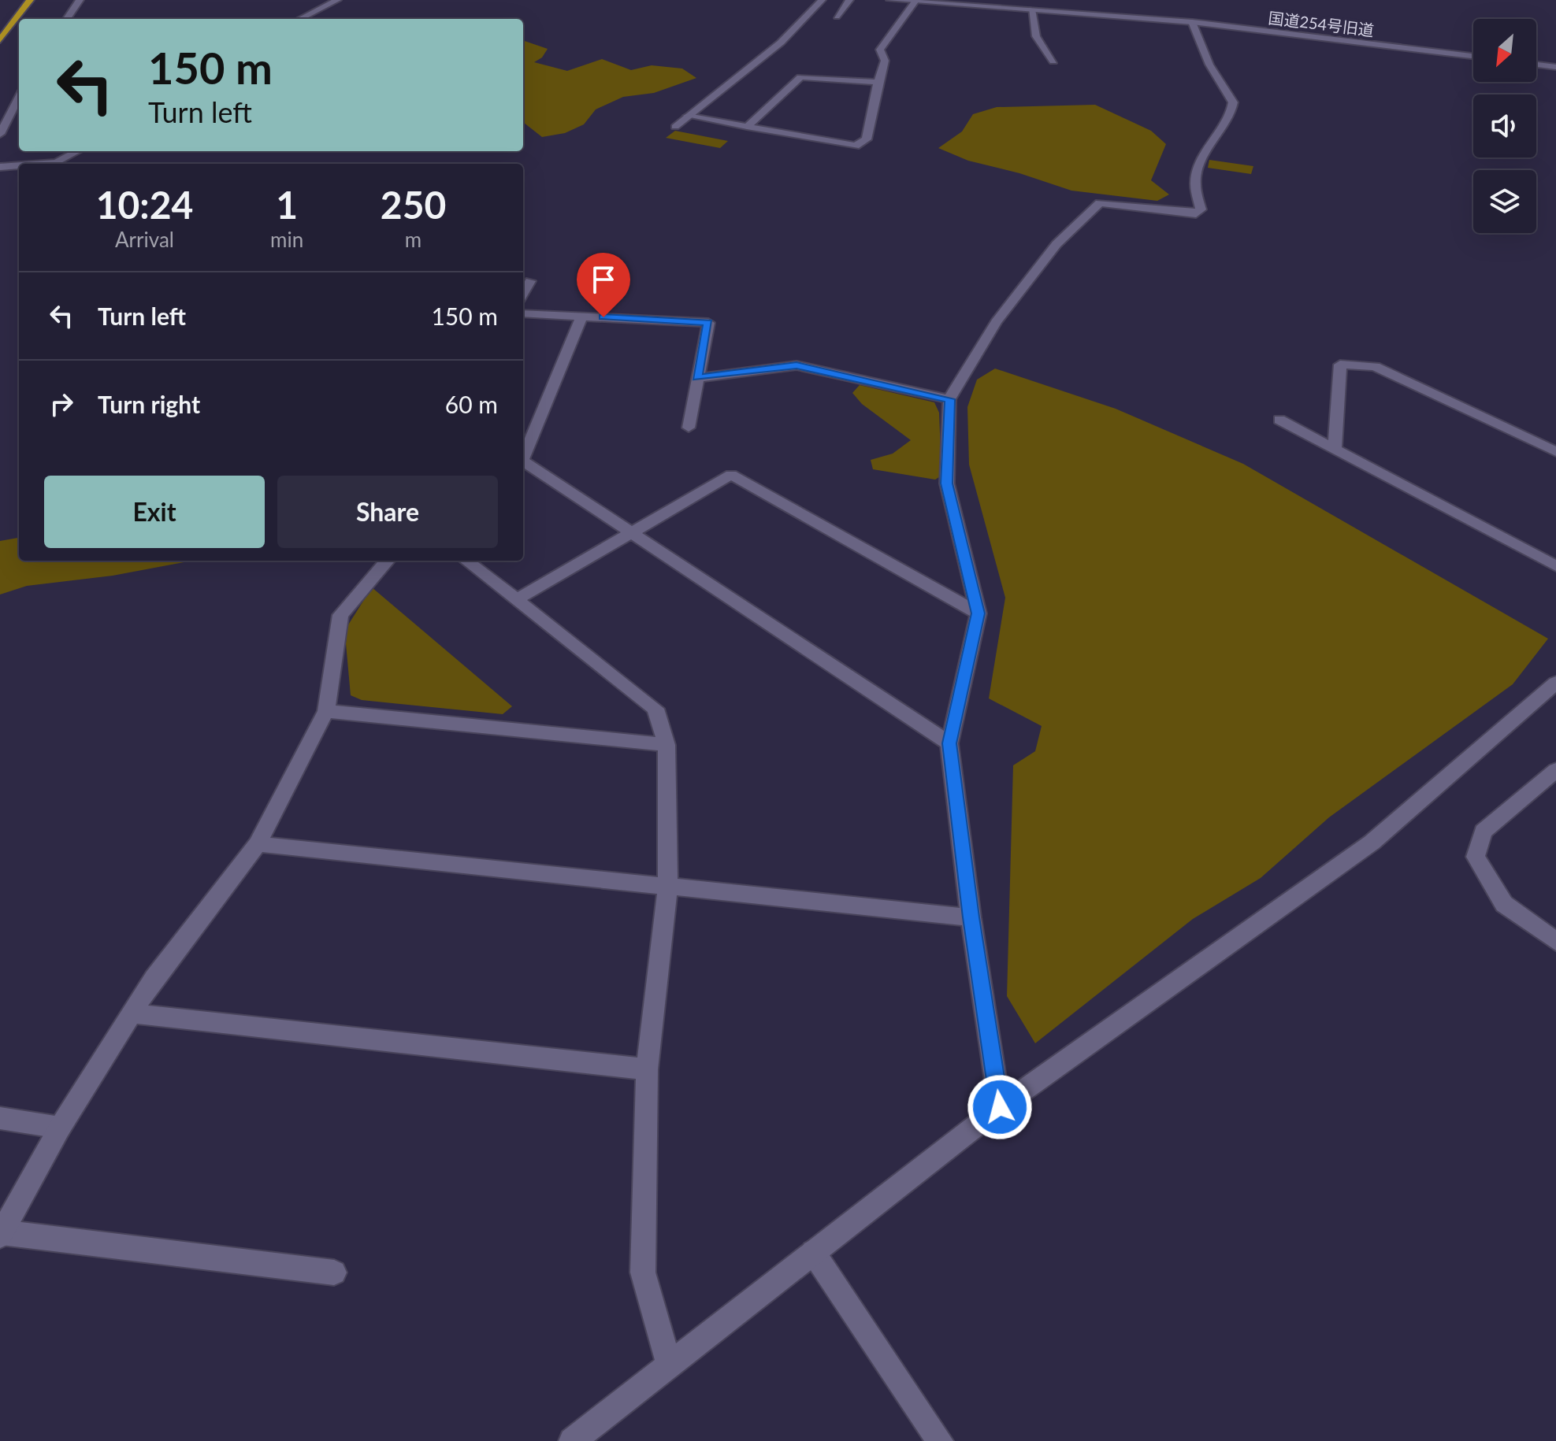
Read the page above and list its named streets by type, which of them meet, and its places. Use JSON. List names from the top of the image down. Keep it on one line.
{"streets":{"street":["国道254号旧道"]},"north":"bottom left","page":{"turn":["150 m","Turn left"],"eta":["10:24","Arrival","1","min","250","m"],"list":[{"name":"Turn left","value":"150 m"},{"name":"Turn right","value":"60 m"}],"buttons":["Exit","Share"]}}
